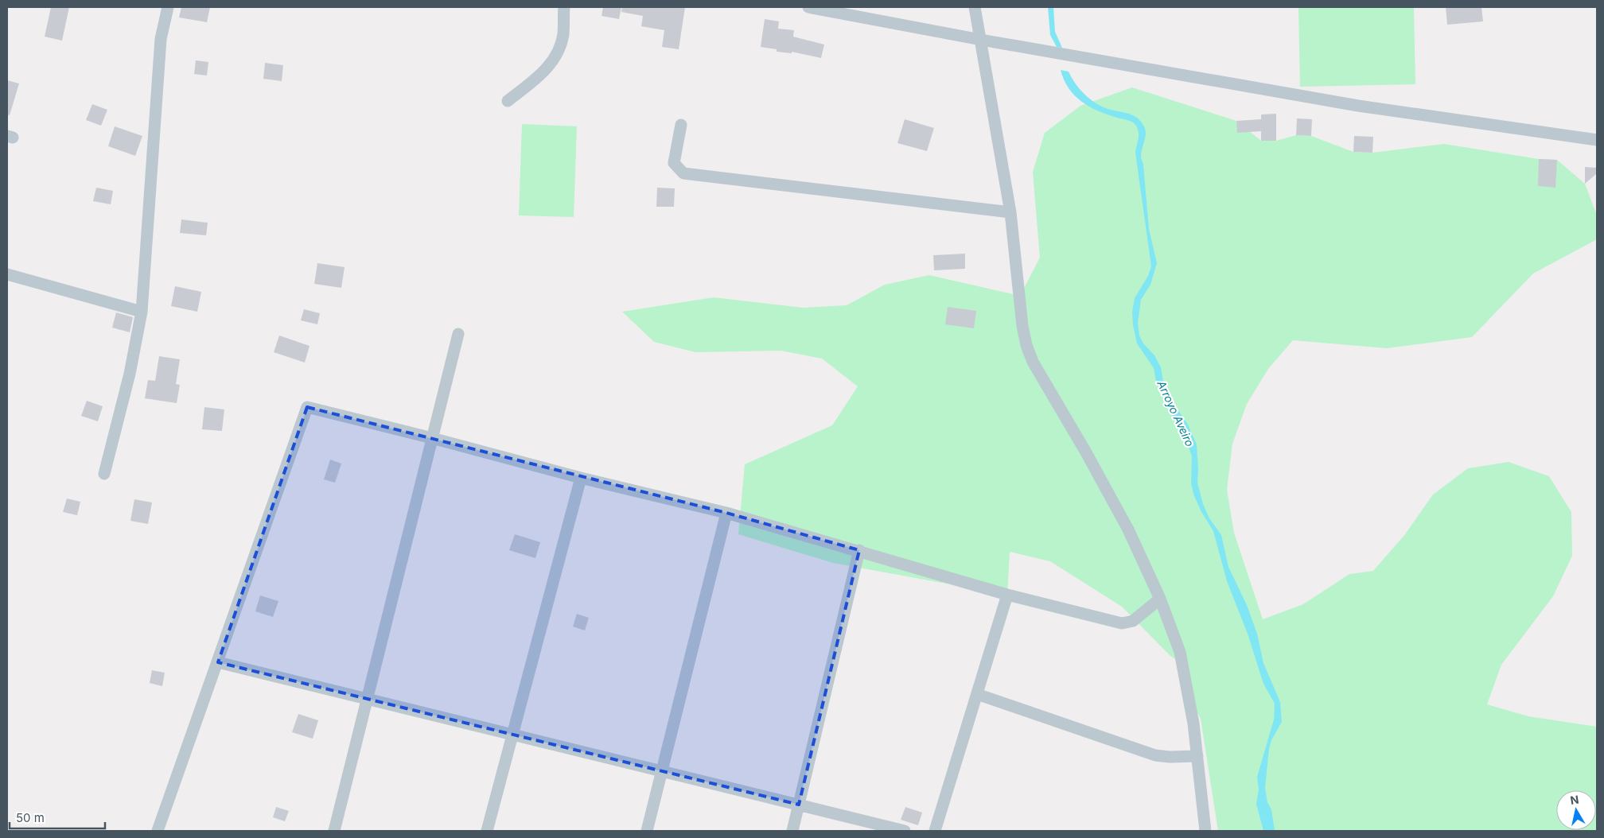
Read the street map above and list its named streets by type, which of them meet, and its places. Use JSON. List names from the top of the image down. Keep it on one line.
{"water":["Arroyo Aveiro"],"scale_bar":"50 m","north":"top"}
